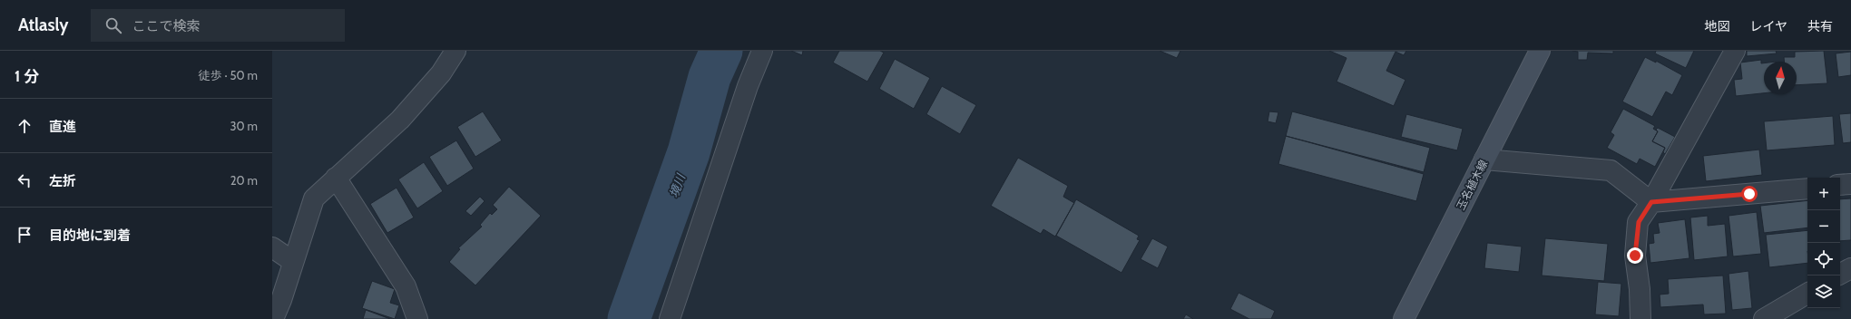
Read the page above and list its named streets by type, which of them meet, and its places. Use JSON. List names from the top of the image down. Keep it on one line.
{"streets":{"main road":["玉名植木線"]},"water":["境川"],"north":"top","page":{"header":"Atlasly","search":"ここで検索","nav":["地図","レイヤ","共有"],"heading":["1 分","徒歩 · 50 m"],"list":[["直進","30 m"],["左折","20 m"],"目的地に到着"],"map_buttons":["+","−"]}}
